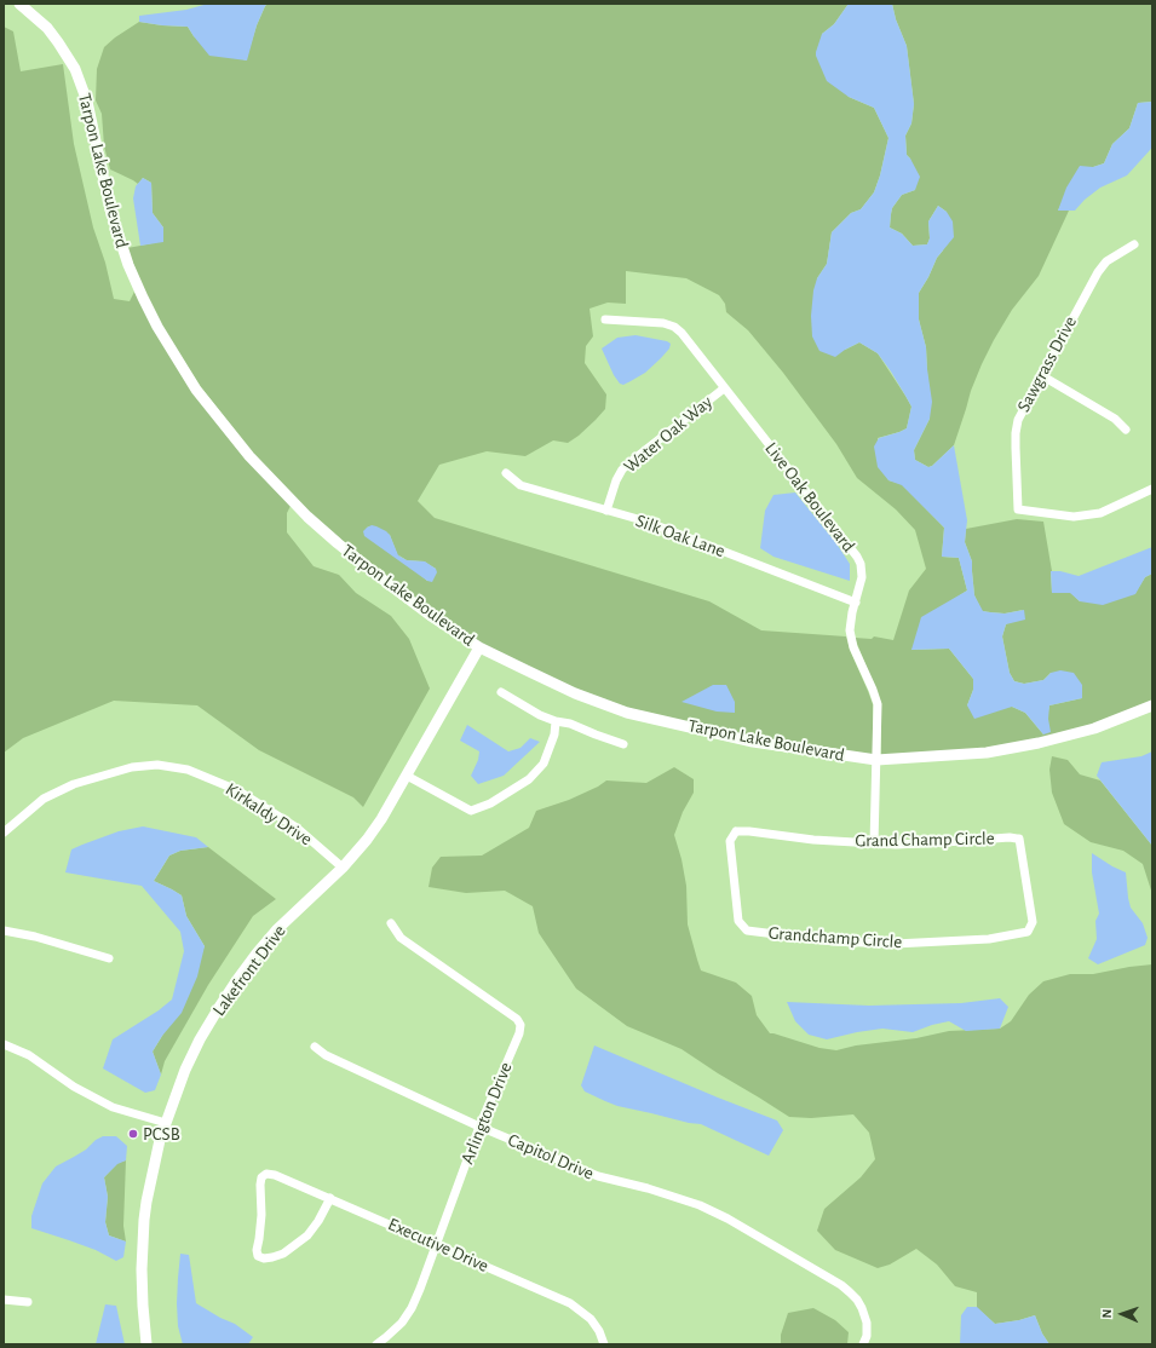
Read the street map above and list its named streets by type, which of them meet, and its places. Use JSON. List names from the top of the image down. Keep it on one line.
{"streets":{"street":["Tarpon Lake Boulevard","Sawgrass Drive","Water Oak Way","Live Oak Boulevard","Silk Oak Lane","Kirkaldy Drive","Grand Champ Circle","Grandchamp Circle","Lakefront Drive","Arlington Drive","Capitol Drive","Executive Drive"]},"crossings":[["Tarpon Lake Boulevard","Live Oak Boulevard"],["Tarpon Lake Boulevard","Lakefront Drive"],["Water Oak Way","Live Oak Boulevard"],["Water Oak Way","Silk Oak Lane"],["Live Oak Boulevard","Silk Oak Lane"],["Live Oak Boulevard","Grand Champ Circle"],["Kirkaldy Drive","Lakefront Drive"],["Grand Champ Circle","Grandchamp Circle"],["Arlington Drive","Capitol Drive"],["Arlington Drive","Executive Drive"]],"places":["PCSB"],"north":"left"}
